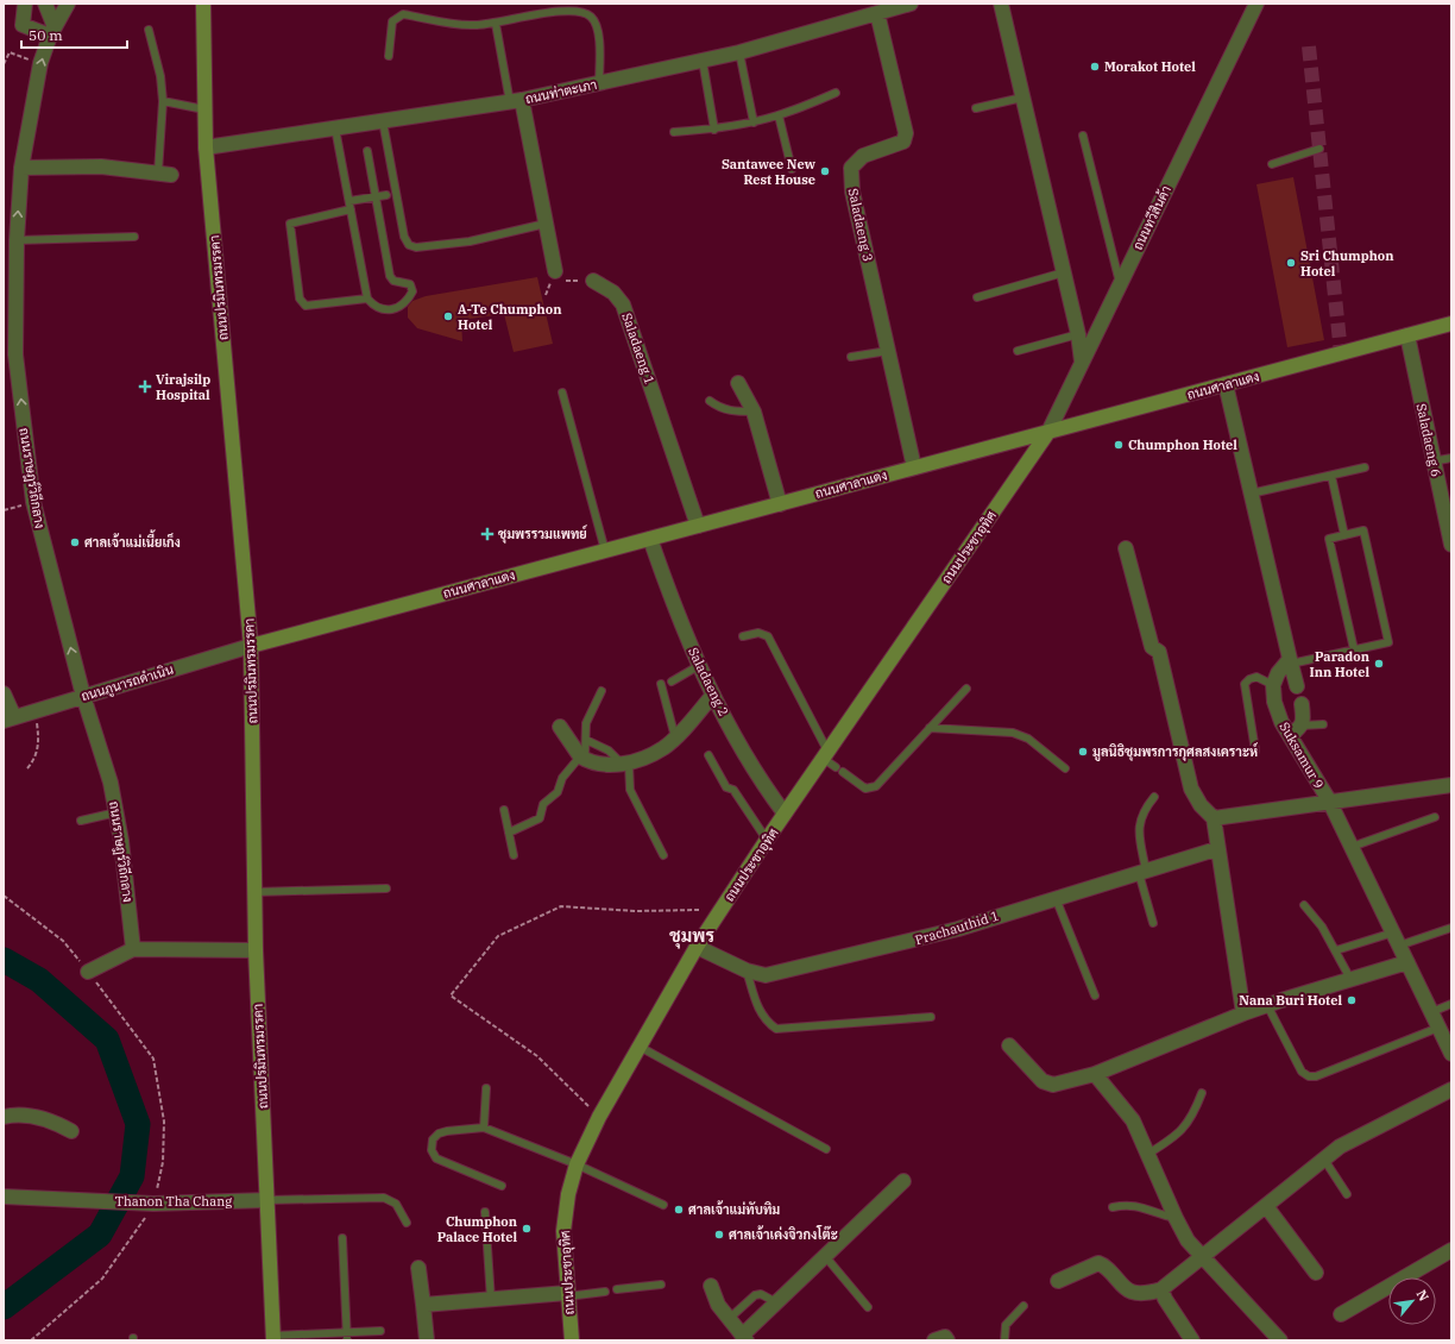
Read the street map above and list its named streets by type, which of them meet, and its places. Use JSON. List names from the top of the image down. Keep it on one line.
{"streets":{"main road":["ถนนปรมินทรมรรคา","ถนนศาลาแดง","ถนนประชาอุทิศ"],"street":["ถนนท่าตะเภา","ถนนทวีสินค้า","Saladaeng 3","Saladaeng 1","Saladaeng 6","ถนนราษฎร์วิถีกลาง","Saladaeng 2","ถนนภูนารถดำเนิน","Suksamur 9","Prachauthid 1","Thanon Tha Chang"]},"crossings":[["ถนนท่าตะเภา","Saladaeng 3"],["ถนนท่าตะเภา","ถนนปรมินทรมรรคา"],["ถนนทวีสินค้า","ถนนศาลาแดง"],["ถนนทวีสินค้า","ถนนประชาอุทิศ"],["Saladaeng 3","ถนนศาลาแดง"],["ถนนปรมินทรมรรคา","ถนนศาลาแดง"],["ถนนปรมินทรมรรคา","ถนนภูนารถดำเนิน"],["ถนนปรมินทรมรรคา","Thanon Tha Chang"],["Saladaeng 1","ถนนศาลาแดง"],["ถนนศาลาแดง","Saladaeng 6"],["ถนนศาลาแดง","ถนนประชาอุทิศ"],["ถนนศาลาแดง","Saladaeng 2"],["ถนนศาลาแดง","ถนนภูนารถดำเนิน"],["ถนนราษฎร์วิถีกลาง","ถนนภูนารถดำเนิน"],["ถนนประชาอุทิศ","Saladaeng 2"],["ถนนประชาอุทิศ","Prachauthid 1"]],"one_way":["ถนนราษฎร์วิถีกลาง"],"districts":["ชุมพร"],"places":{"other":["Morakot Hotel","Santawee New Rest House","Sri Chumphon Hotel","A-Te Chumphon Hotel","Chumphon Hotel","ศาลเจ้าแม่เนี้ยเก็ง","Paradon Inn Hotel","มูลนิธิชุมพรการกุศลสงเคราะห์","Nana Buri Hotel","ศาลเจ้าแม่ทับทิม","Chumphon Palace Hotel","ศาลเจ้าเค่งจิวกงโต๊ะ"],"health":["Virajsilp Hospital","ชุมพรรวมแพทย์"]},"scale_bar":"50 m","north":"top right"}
